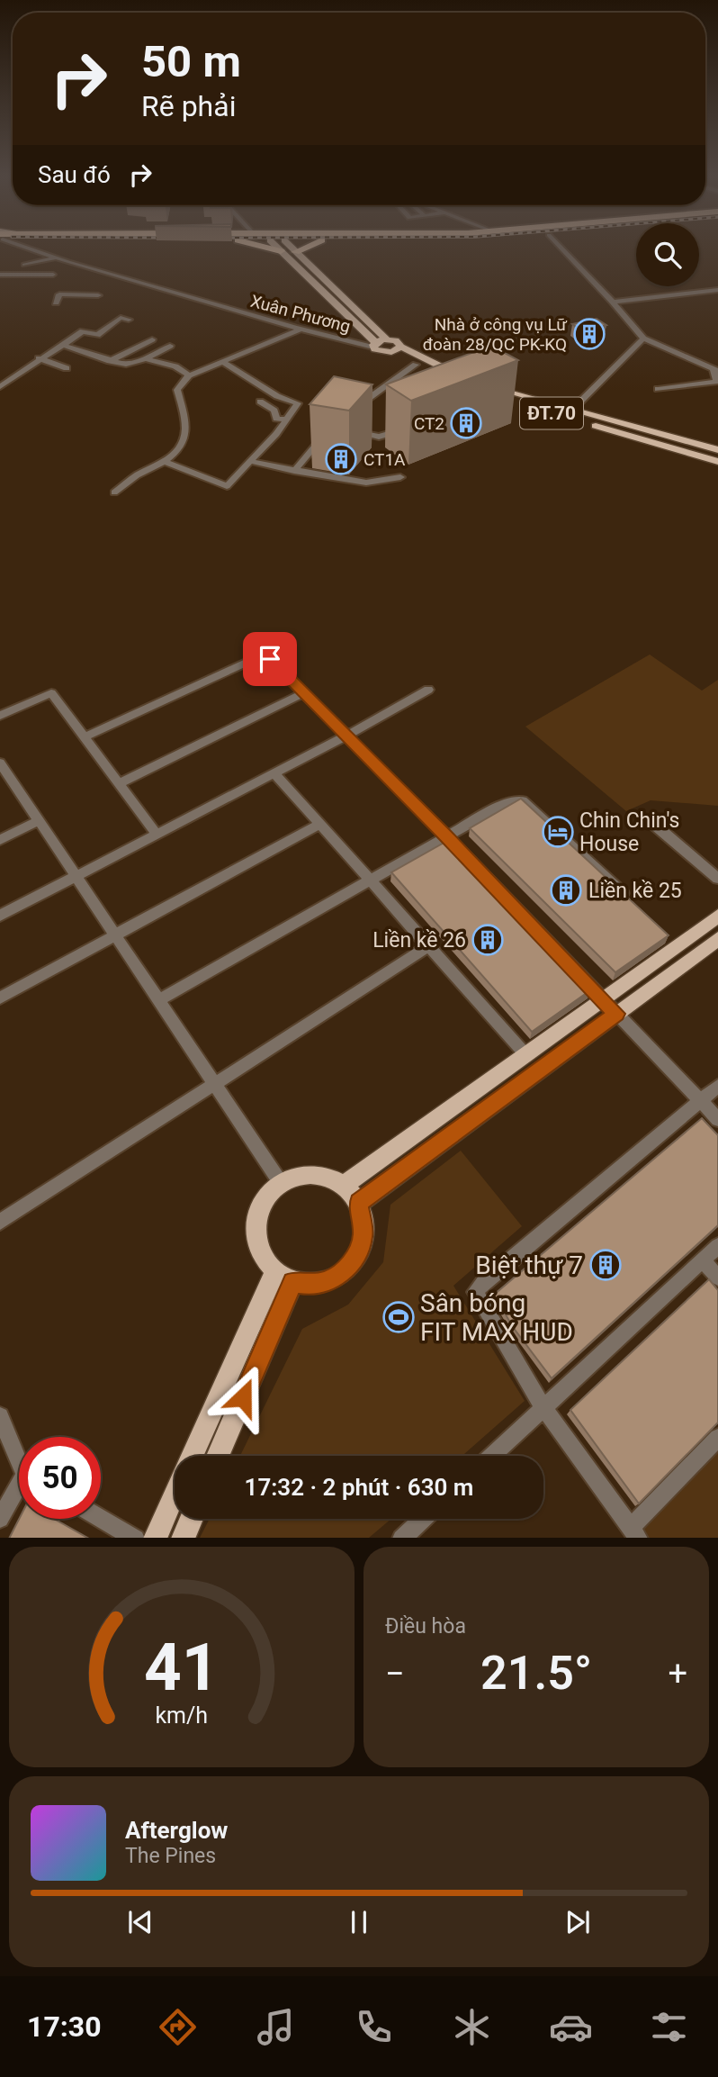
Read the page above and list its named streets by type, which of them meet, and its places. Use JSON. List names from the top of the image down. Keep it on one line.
{"streets":{"main road":["ĐT.70"],"street":["Xuân Phương"]},"places":{"building":["Nhà ở công vụ Lữ đoàn 28/QC PK-KQ","CT2","CT1A","Liền kề 25","Liền kề 26","Biệt thự 7"],"hotel":["Chin Chin's House"],"sports":["Sân bóng FIT MAX HUD"]},"page":{"turn":["50 m","Rẽ phải"],"then":"Sau đó","limit":"50","trip":"17:32 · 2 phút · 630 m","tile":"Điều hòa","heat":["−","21.5°","+"],"song":["Afterglow","The Pines"],"tabs":"17:30","gauge":["41","km/h"]}}
